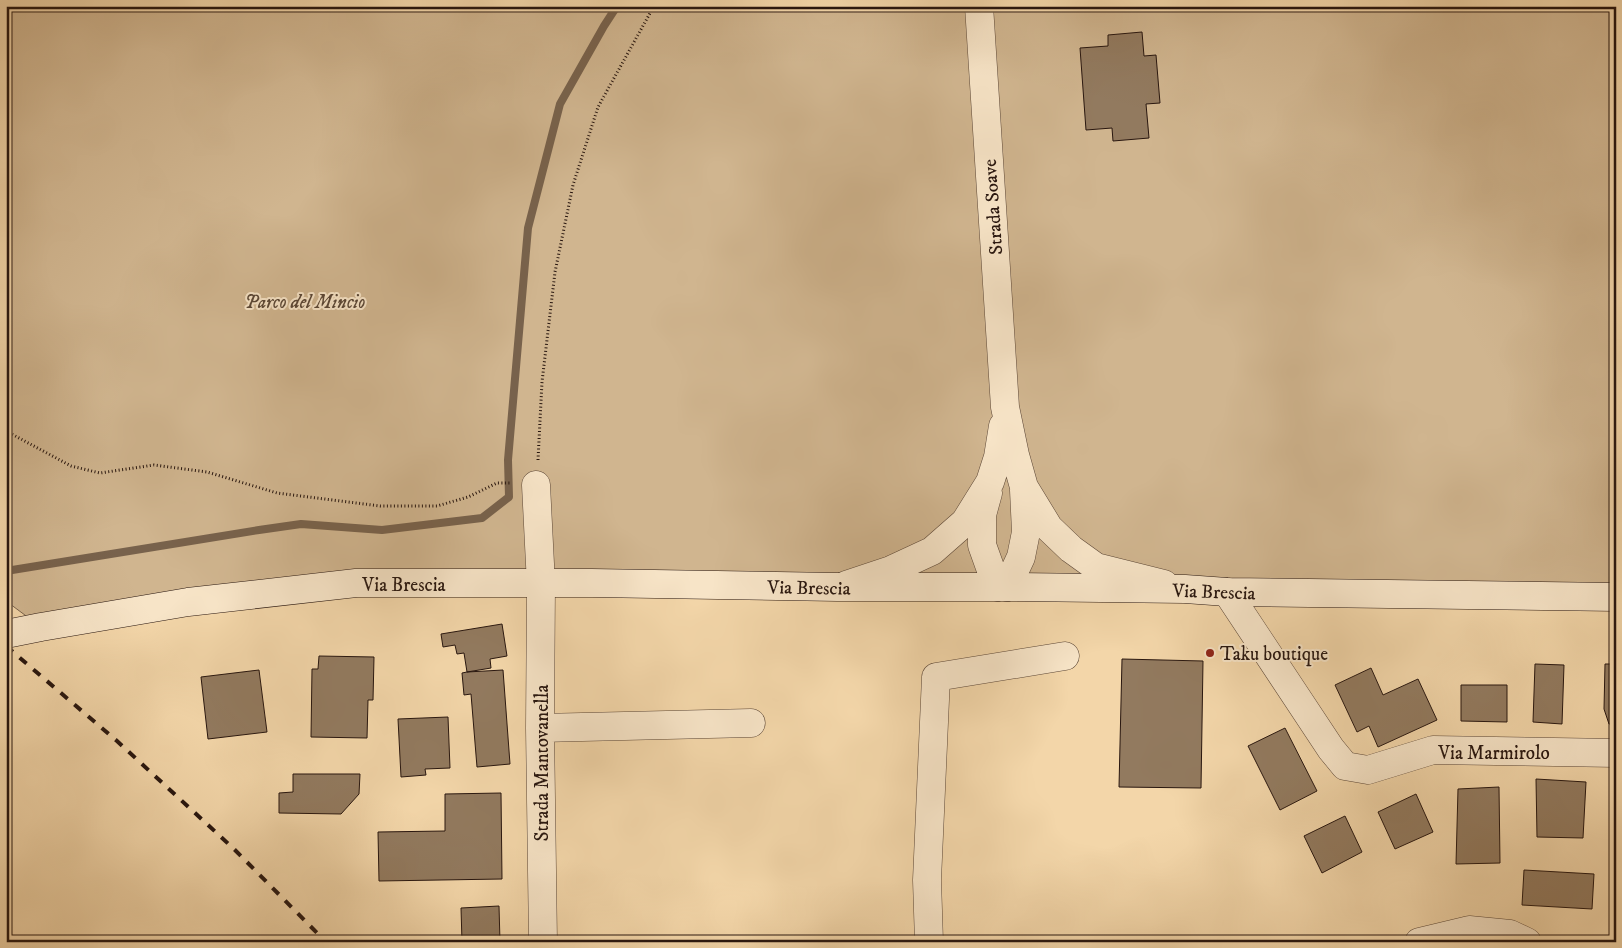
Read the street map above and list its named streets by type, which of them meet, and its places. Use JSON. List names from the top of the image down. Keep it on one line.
{"streets":{"street":["Strada Soave","Via Brescia","Via Marmirolo","Strada Mantovanella"]},"crossings":[["Via Brescia","Via Marmirolo"],["Via Brescia","Strada Mantovanella"]],"parks":["Parco del Mincio"],"places":["Taku boutique"]}
